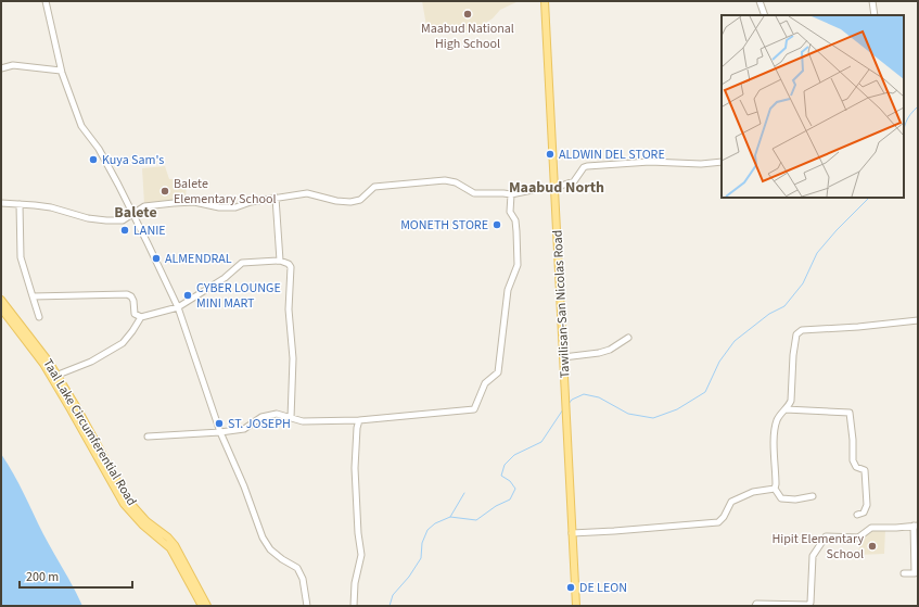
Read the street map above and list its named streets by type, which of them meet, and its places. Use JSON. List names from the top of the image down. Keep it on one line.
{"streets":{"main road":["Tawilisan-San Nicolas Road","Taal Lake Circumferential Road"]},"districts":["Maabud North","Balete"],"places":["Maabud National High School","ALDWIN DEL STORE","Kuya Sam's","Balete Elementary School","MONETH STORE","LANIE","ALMENDRAL","CYBER LOUNGE MINI MART","ST. JOSEPH","Hipit Elementary School","DE LEON"],"scale_bar":"200 m"}
